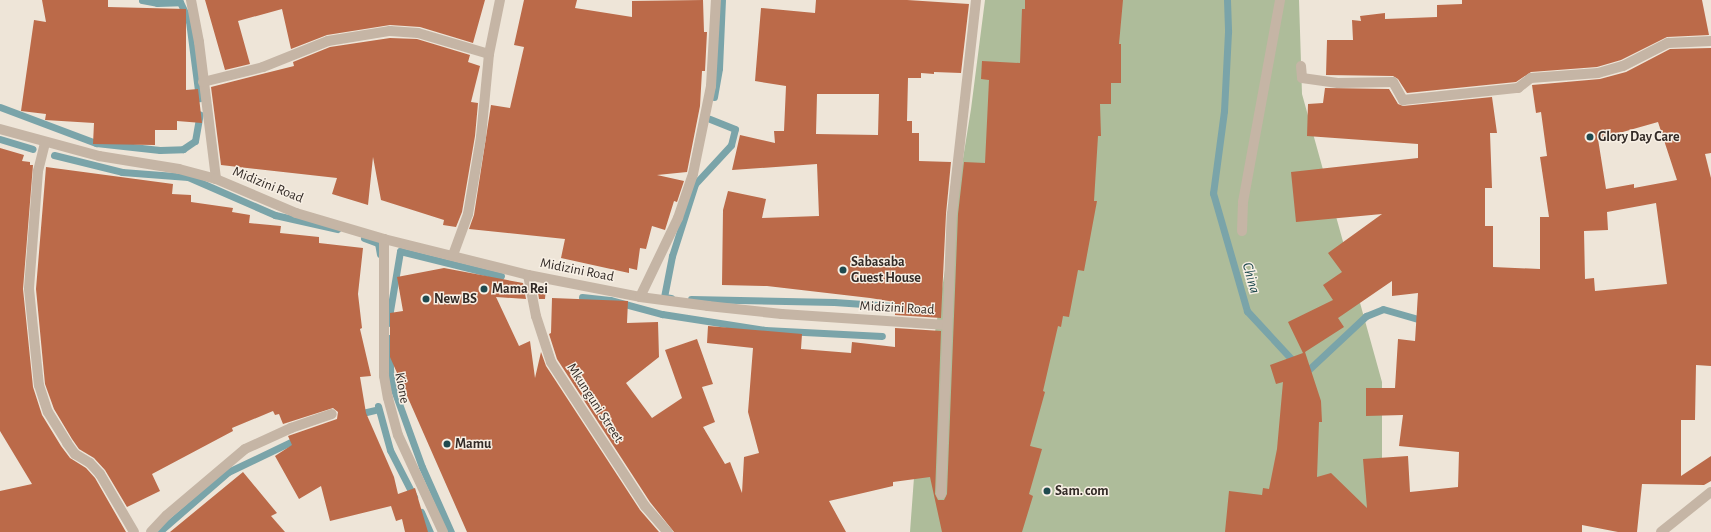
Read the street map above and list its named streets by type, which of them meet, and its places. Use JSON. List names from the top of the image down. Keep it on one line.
{"streets":{"street":["Midizini Road","Kione","Mkunguni Street"]},"crossings":[["Midizini Road","Kione"],["Midizini Road","Mkunguni Street"]],"water":["China"],"places":["Glory Day Care","Sabasaba Guest House","Mama Rei","New BS","Mamu","Sam. com"]}
